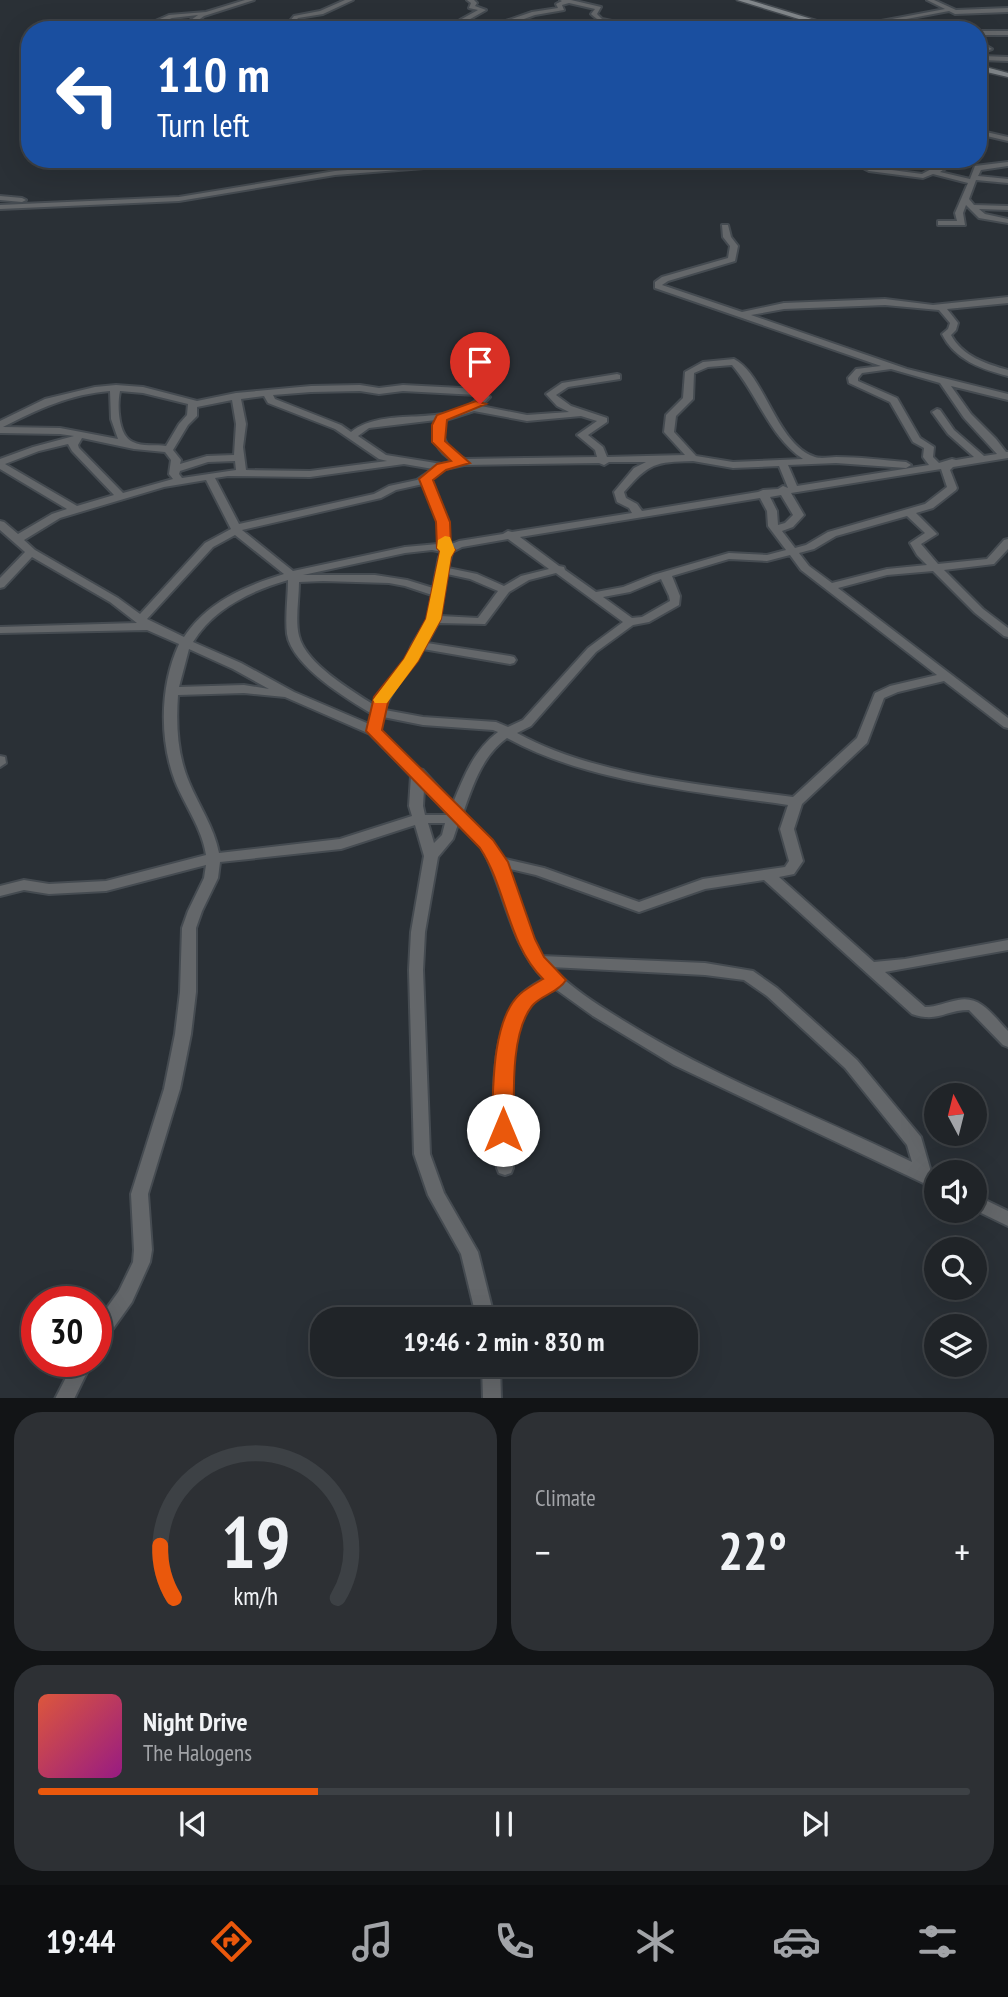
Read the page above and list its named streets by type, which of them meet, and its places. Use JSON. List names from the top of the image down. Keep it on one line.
{"north":"top","page":{"turn":["110 m","Turn left"],"limit":"30","trip":"19:46 · 2 min · 830 m","tile":"Climate","heat":["−","22°","+"],"song":["Night Drive","The Halogens"],"tabs":"19:44","gauge":["19","km/h"]}}
